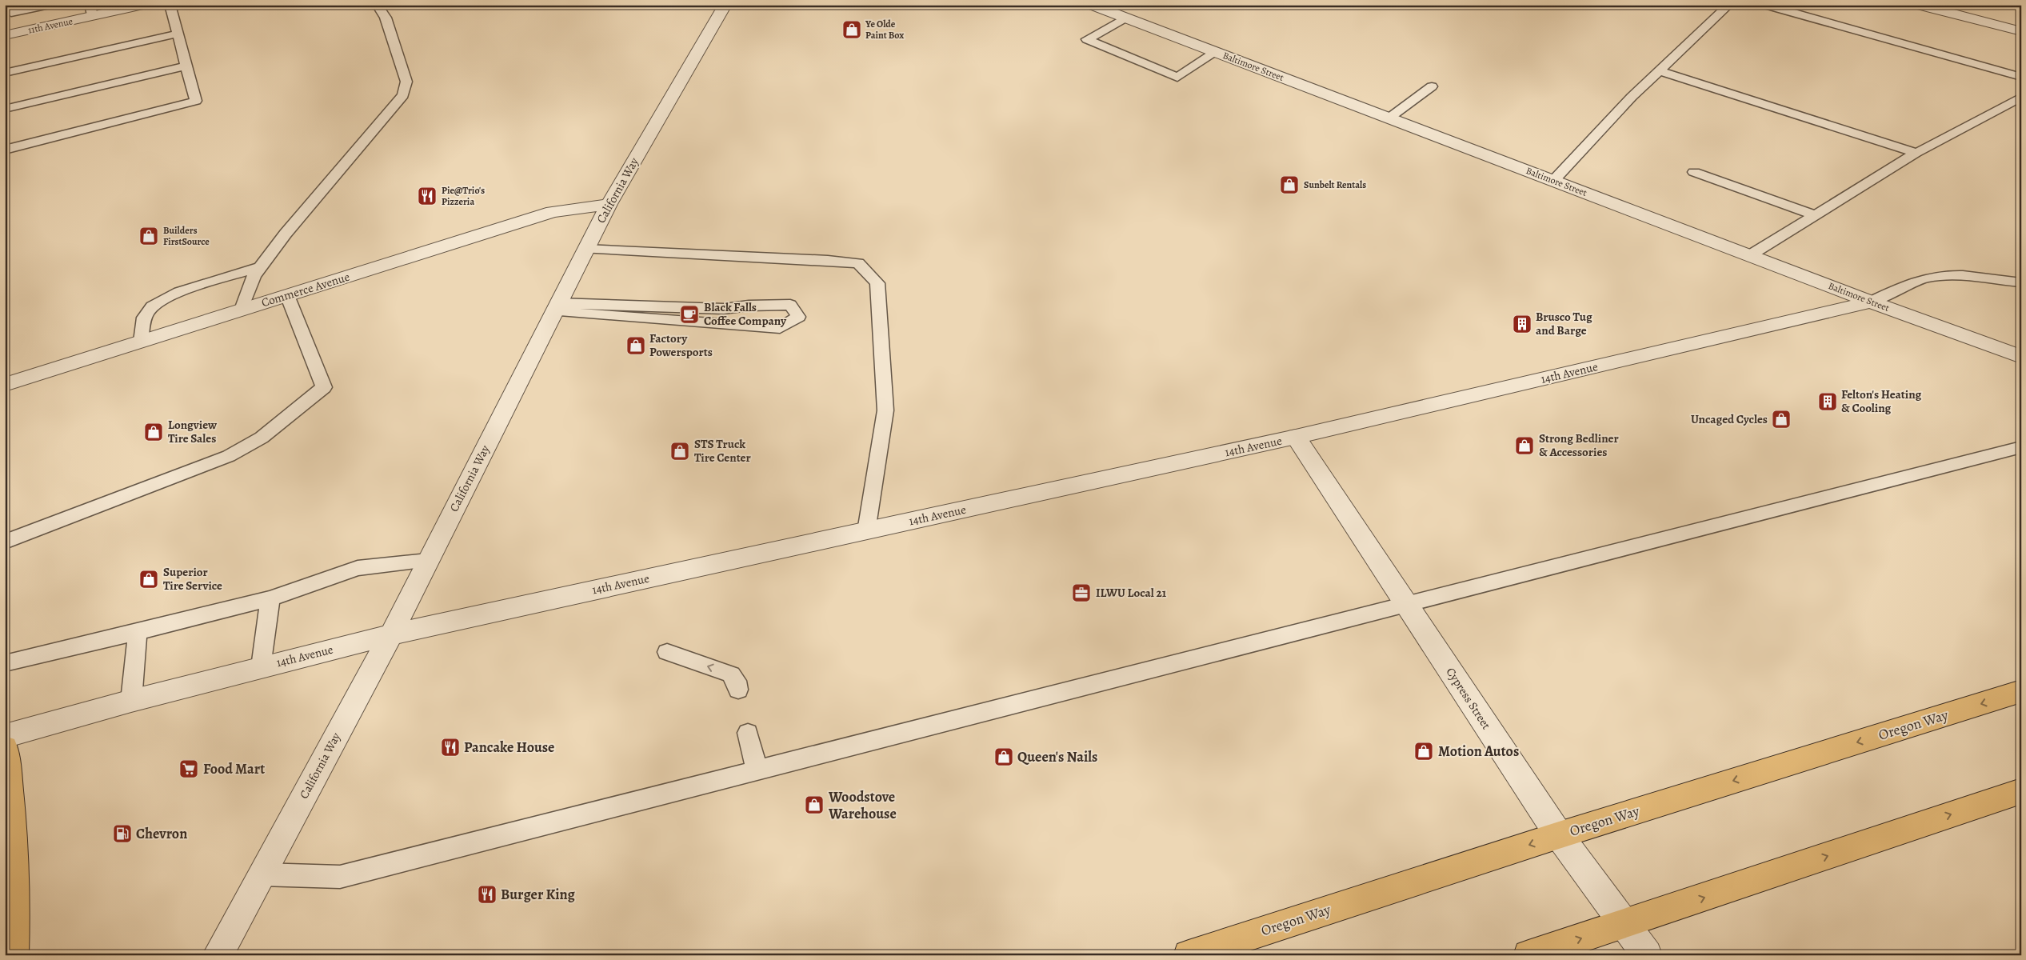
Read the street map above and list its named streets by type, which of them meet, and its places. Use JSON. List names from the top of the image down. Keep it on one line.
{"streets":{"main road":["Oregon Way"],"street":["11th Avenue","Baltimore Street","California Way","Commerce Avenue","14th Avenue","Cypress Street"]},"crossings":[["Baltimore Street","14th Avenue"],["California Way","Commerce Avenue"],["California Way","14th Avenue"],["14th Avenue","Cypress Street"],["Cypress Street","Oregon Way"]],"places":{"shop":["Ye Olde Paint Box","Sunbelt Rentals","Builders FirstSource","Factory Powersports","Uncaged Cycles","Longview Tire Sales","Strong Bedliner & Accessories","STS Truck Tire Center","Superior Tire Service","Motion Autos","Queen's Nails","Woodstove Warehouse"],"restaurant":["Pie@Trio's Pizzeria","Pancake House","Burger King"],"cafe":["Black Falls Coffee Company"],"building":["Brusco Tug and Barge","Felton's Heating & Cooling"],"office":["ILWU Local 21"],"supermarket":["Food Mart"],"fuel station":["Chevron"]}}
